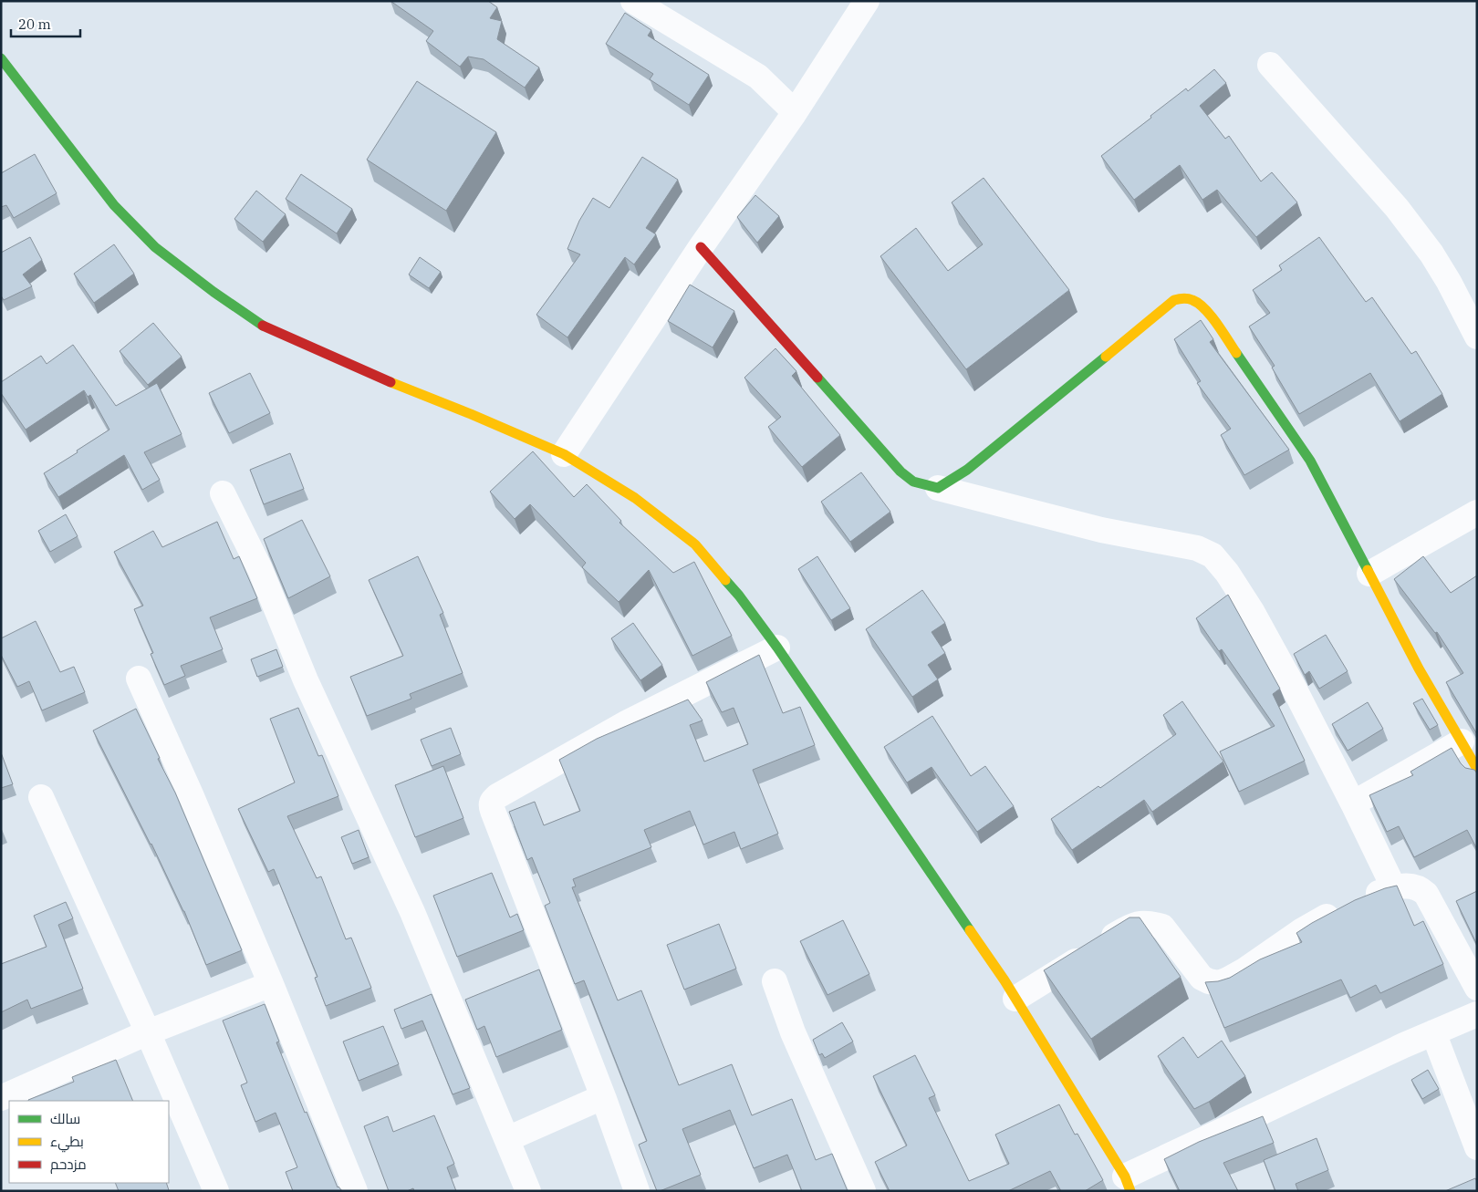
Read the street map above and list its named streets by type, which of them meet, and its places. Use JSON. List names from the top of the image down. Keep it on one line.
{"legend":["سالك","بطيء","مزدحم"],"scale_bar":"20 m"}
